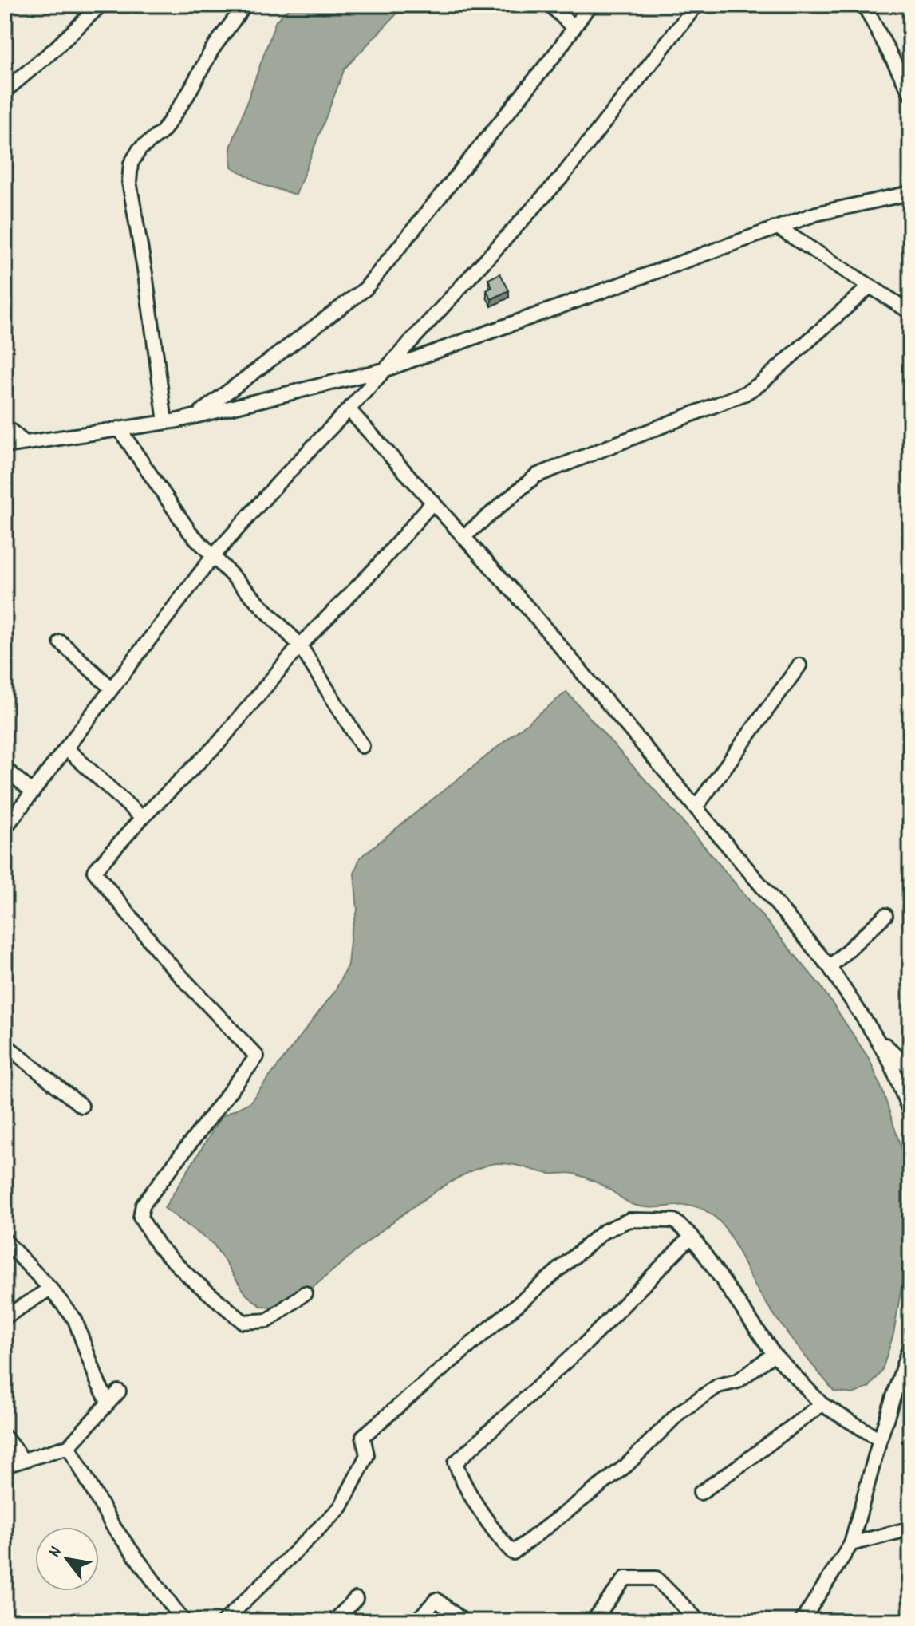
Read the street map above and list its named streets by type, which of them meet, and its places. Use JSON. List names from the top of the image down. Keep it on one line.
{"north":"top left"}
